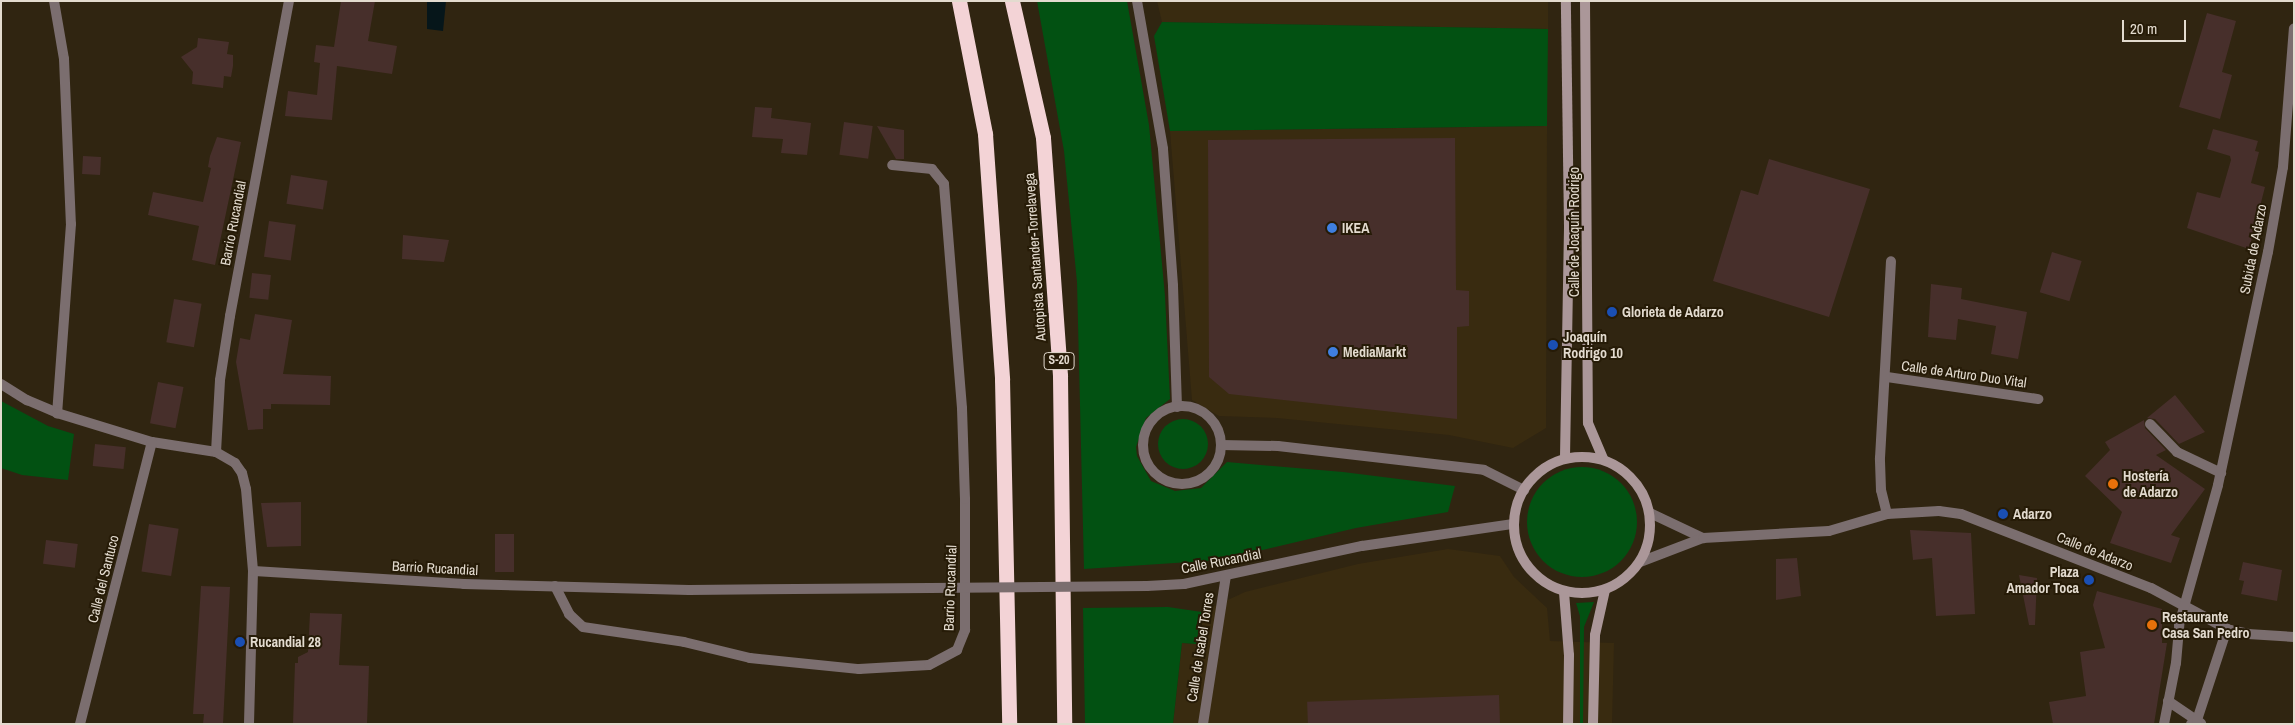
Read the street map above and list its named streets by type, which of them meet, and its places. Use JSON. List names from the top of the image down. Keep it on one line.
{"streets":{"highway":["Autopista Santander-Torrelavega","S-20"],"main road":["Calle de Joaquín Rodrigo"],"street":["Barrio Rucandial","Subida de Adarzo","Calle de Arturo Duo Vital","Calle de Adarzo","Calle Rucandial","Calle del Santuco","Calle de Isabel Torres"]},"crossings":[["Barrio Rucandial","Calle Rucandial"],["Calle de Joaquín Rodrigo","Calle de Adarzo"],["Calle de Joaquín Rodrigo","Calle Rucandial"],["Subida de Adarzo","Calle de Adarzo"],["Calle de Arturo Duo Vital","Calle de Adarzo"],["Calle de Adarzo","Calle Rucandial"],["Calle Rucandial","Calle de Isabel Torres"]],"places":["IKEA","Glorieta de Adarzo","Joaquín Rodrigo 10","MediaMarkt","Hostería de Adarzo","Adarzo","Plaza Amador Toca","Restaurante Casa San Pedro","Rucandial 28"],"scale_bar":"20 m"}
